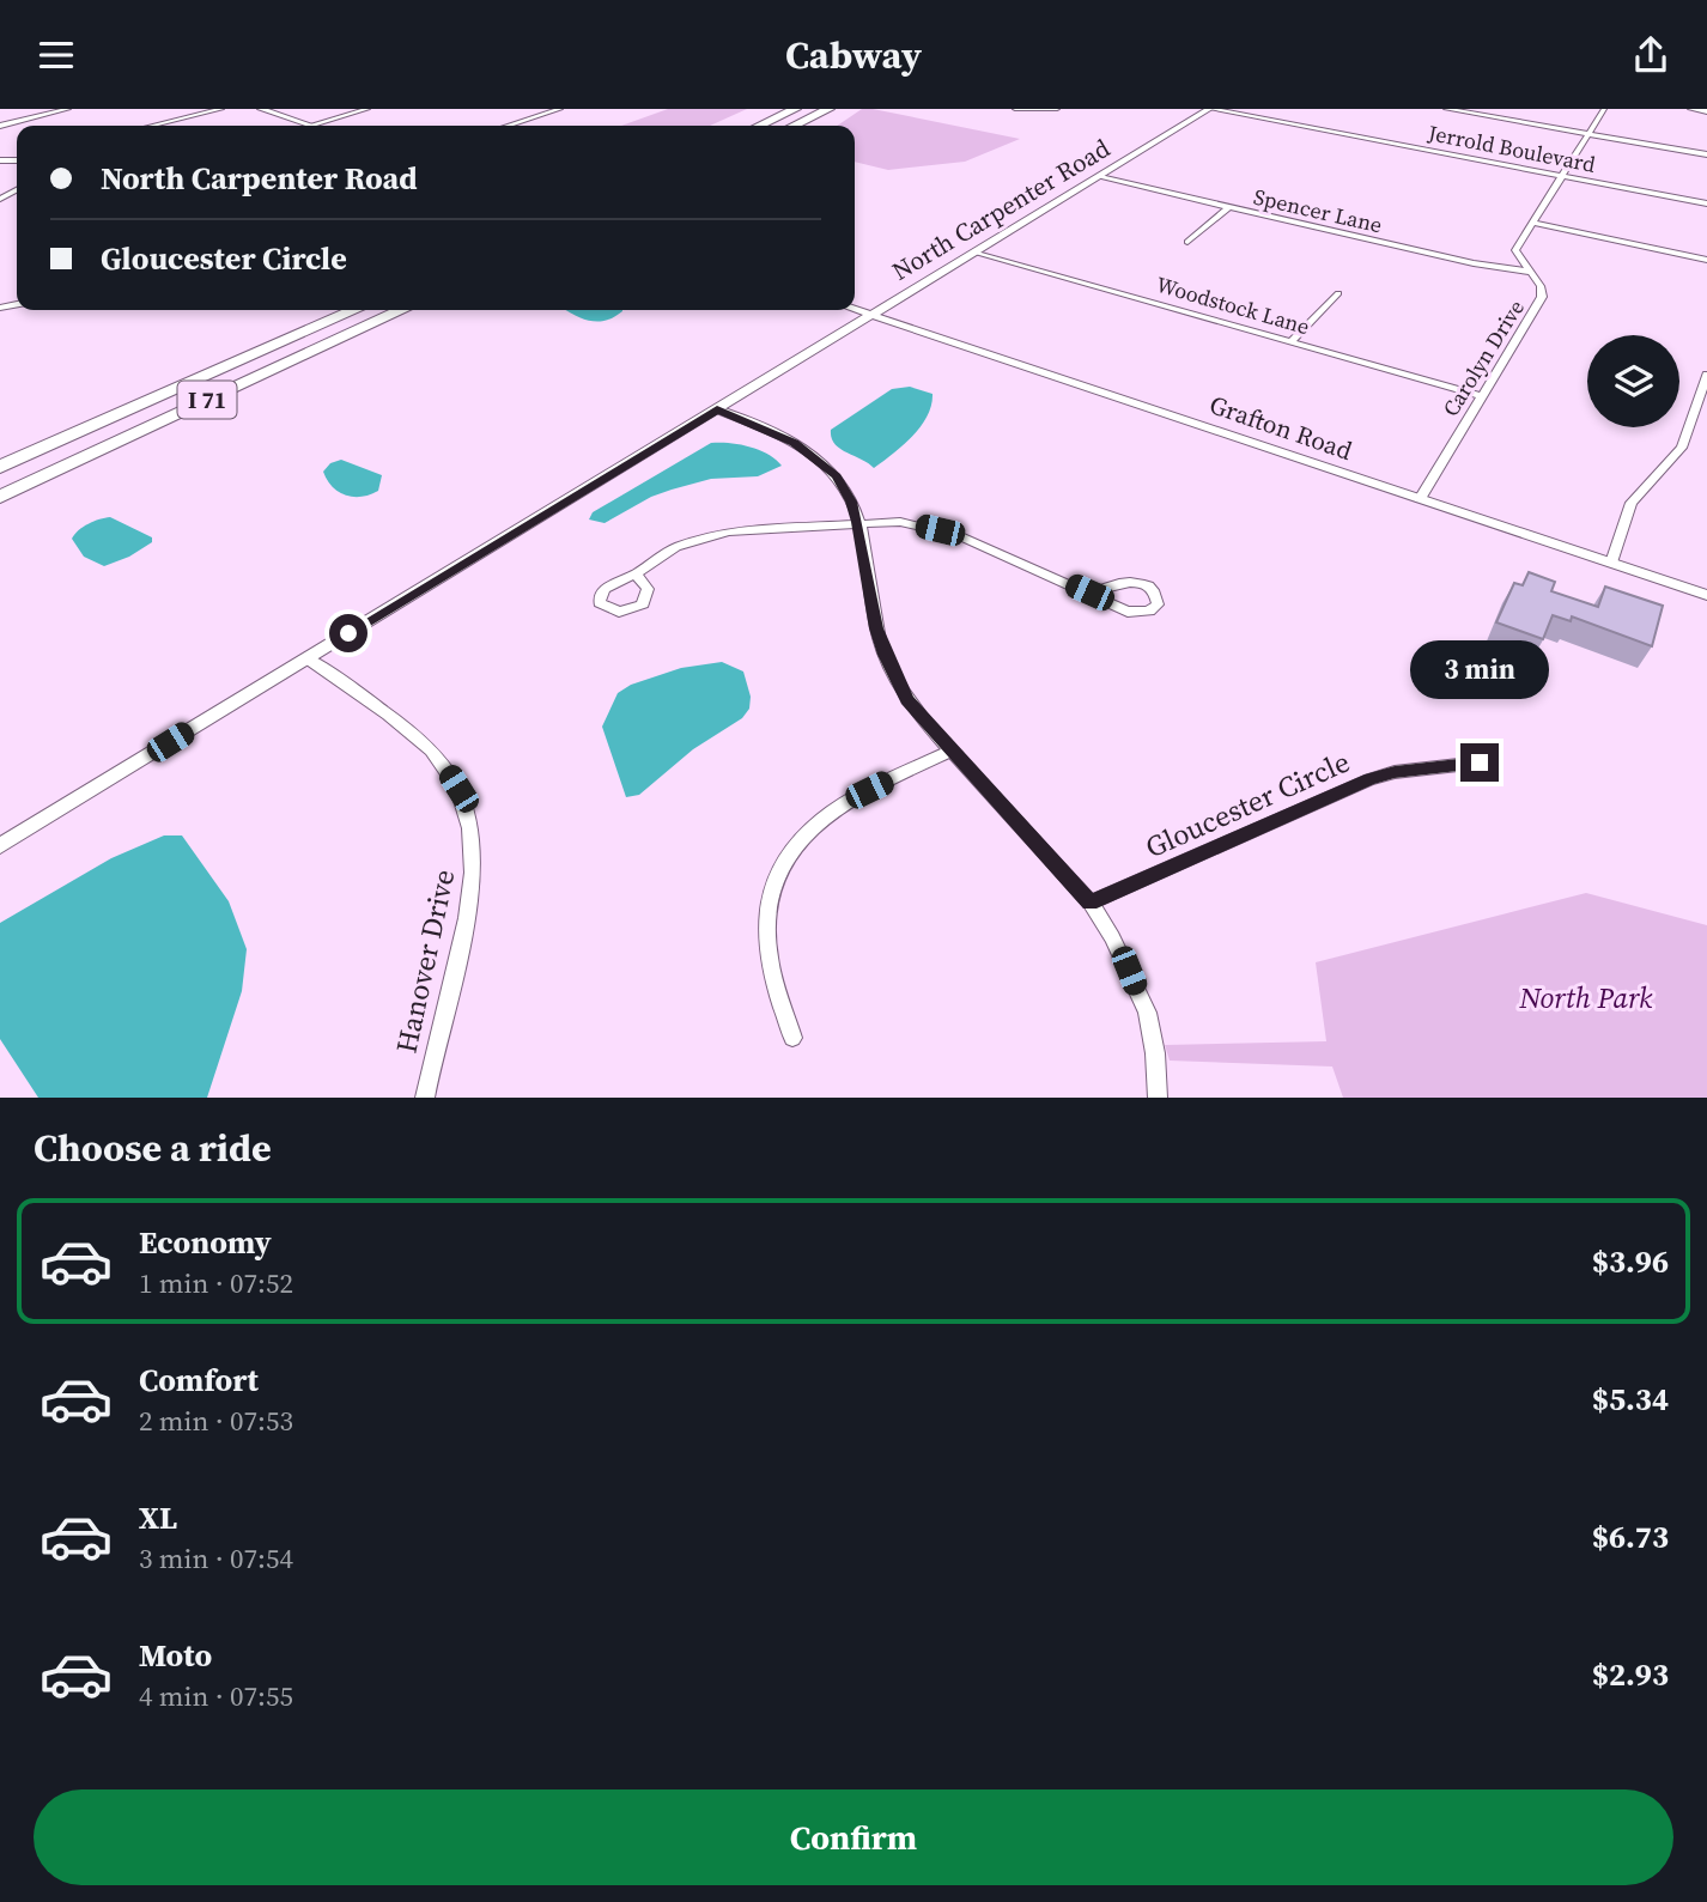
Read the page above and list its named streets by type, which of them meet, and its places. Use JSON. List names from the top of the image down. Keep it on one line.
{"streets":{"highway":["I 71"],"street":["Jerrold Boulevard","North Carpenter Road","Spencer Lane","Woodstock Lane","Carolyn Drive","Grafton Road","Gloucester Circle","Hanover Drive"]},"crossings":[["Jerrold Boulevard","North Carpenter Road"],["Jerrold Boulevard","Carolyn Drive"],["North Carpenter Road","Spencer Lane"],["North Carpenter Road","Woodstock Lane"],["North Carpenter Road","Grafton Road"],["North Carpenter Road","Hanover Drive"],["Spencer Lane","Carolyn Drive"],["Woodstock Lane","Carolyn Drive"],["Carolyn Drive","Grafton Road"]],"parks":["North Park"],"page":{"header":"Cabway","banner":["North Carpenter Road","Gloucester Circle"],"bubble":"3 min","heading":"Choose a ride","list":[{"name":"Economy","note":"1 min · 07:52","value":"$3.96"},{"name":"Comfort","note":"2 min · 07:53","value":"$5.34"},{"name":"XL","note":"3 min · 07:54","value":"$6.73"},{"name":"Moto","note":"4 min · 07:55","value":"$2.93"}],"buttons":"Confirm"}}
